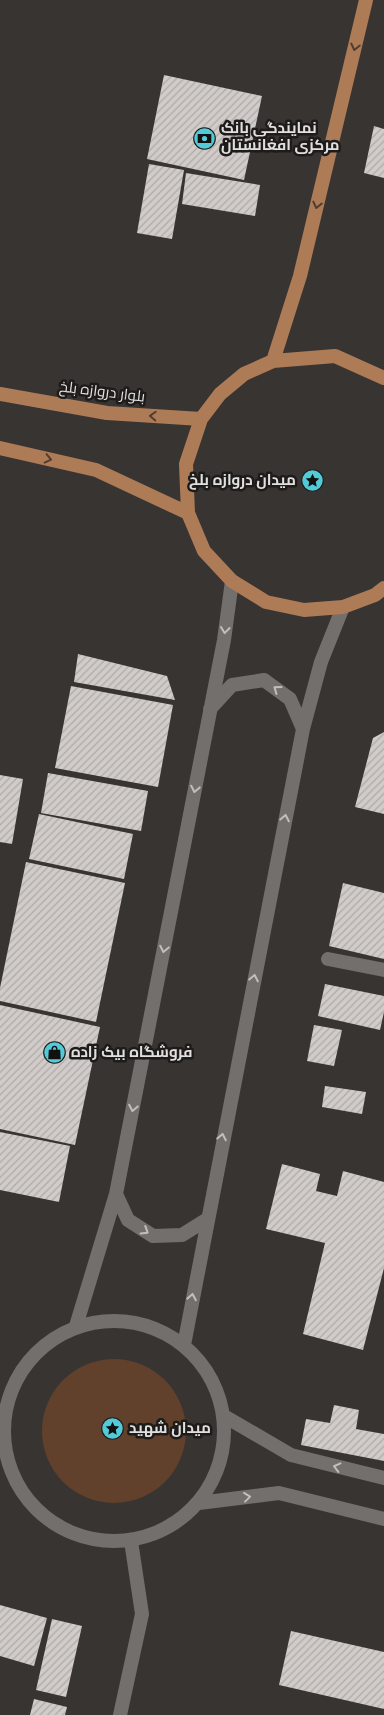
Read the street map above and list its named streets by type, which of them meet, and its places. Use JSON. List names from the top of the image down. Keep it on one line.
{"streets":{"main road":["بلوار دروازه بلخ"]},"places":{"bank":["نمایندگی بانک مرکزی افغانستان"],"place":["میدان دروازه بلخ","میدان شهید"],"shop":["فروشگاه بیک زاده"]}}
